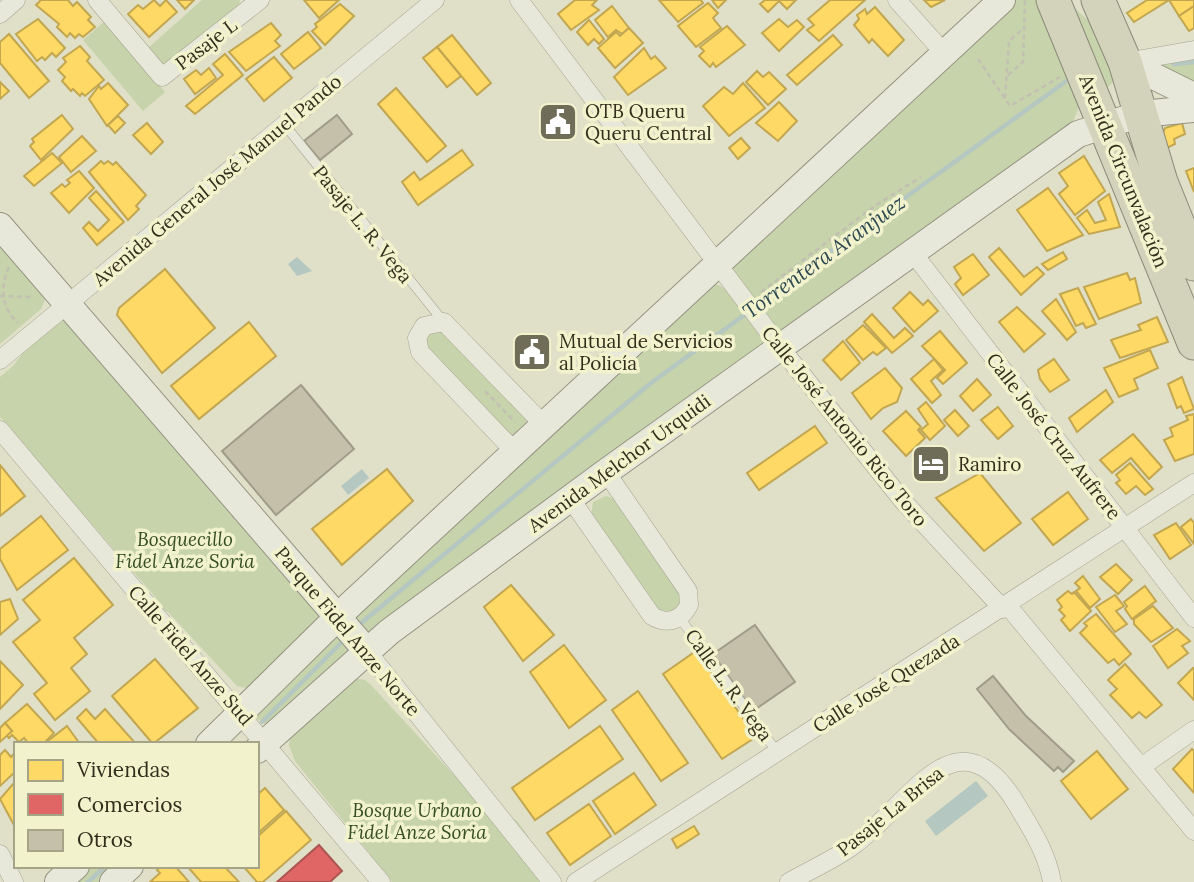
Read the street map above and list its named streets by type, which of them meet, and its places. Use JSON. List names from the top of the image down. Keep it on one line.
{"streets":{"highway":["Avenida Circunvalación"],"main road":["Avenida Melchor Urquidi","Parque Fidel Anze Norte"],"street":["Pasaje L","Avenida General José Manuel Pando","Calle José Antonio Rico Toro","Calle José Cruz Aufrere","Calle Fidel Anze Sud","Calle José Quezada","Calle L. R. Vega","Pasaje La Brisa"],"lane":["Pasaje L. R. Vega"]},"crossings":[["Avenida Circunvalación","Avenida Melchor Urquidi"],["Avenida General José Manuel Pando","Pasaje L. R. Vega"],["Avenida General José Manuel Pando","Parque Fidel Anze Norte"],["Calle José Antonio Rico Toro","Avenida Melchor Urquidi"],["Calle José Antonio Rico Toro","Calle José Quezada"],["Calle José Cruz Aufrere","Avenida Melchor Urquidi"],["Calle José Cruz Aufrere","Calle José Quezada"],["Avenida Melchor Urquidi","Parque Fidel Anze Norte"],["Avenida Melchor Urquidi","Calle Fidel Anze Sud"],["Avenida Melchor Urquidi","Calle L. R. Vega"],["Calle José Quezada","Calle L. R. Vega"]],"water":["Torrentera Aranjuez"],"parks":["Bosquecillo Fidel Anze Soria","Bosque Urbano Fidel Anze Soria"],"places":{"public building":["OTB Queru Queru Central","Mutual de Servicios al Policía"],"hotel":["Ramiro"]},"legend":["Viviendas","Comercios","Otros"]}
